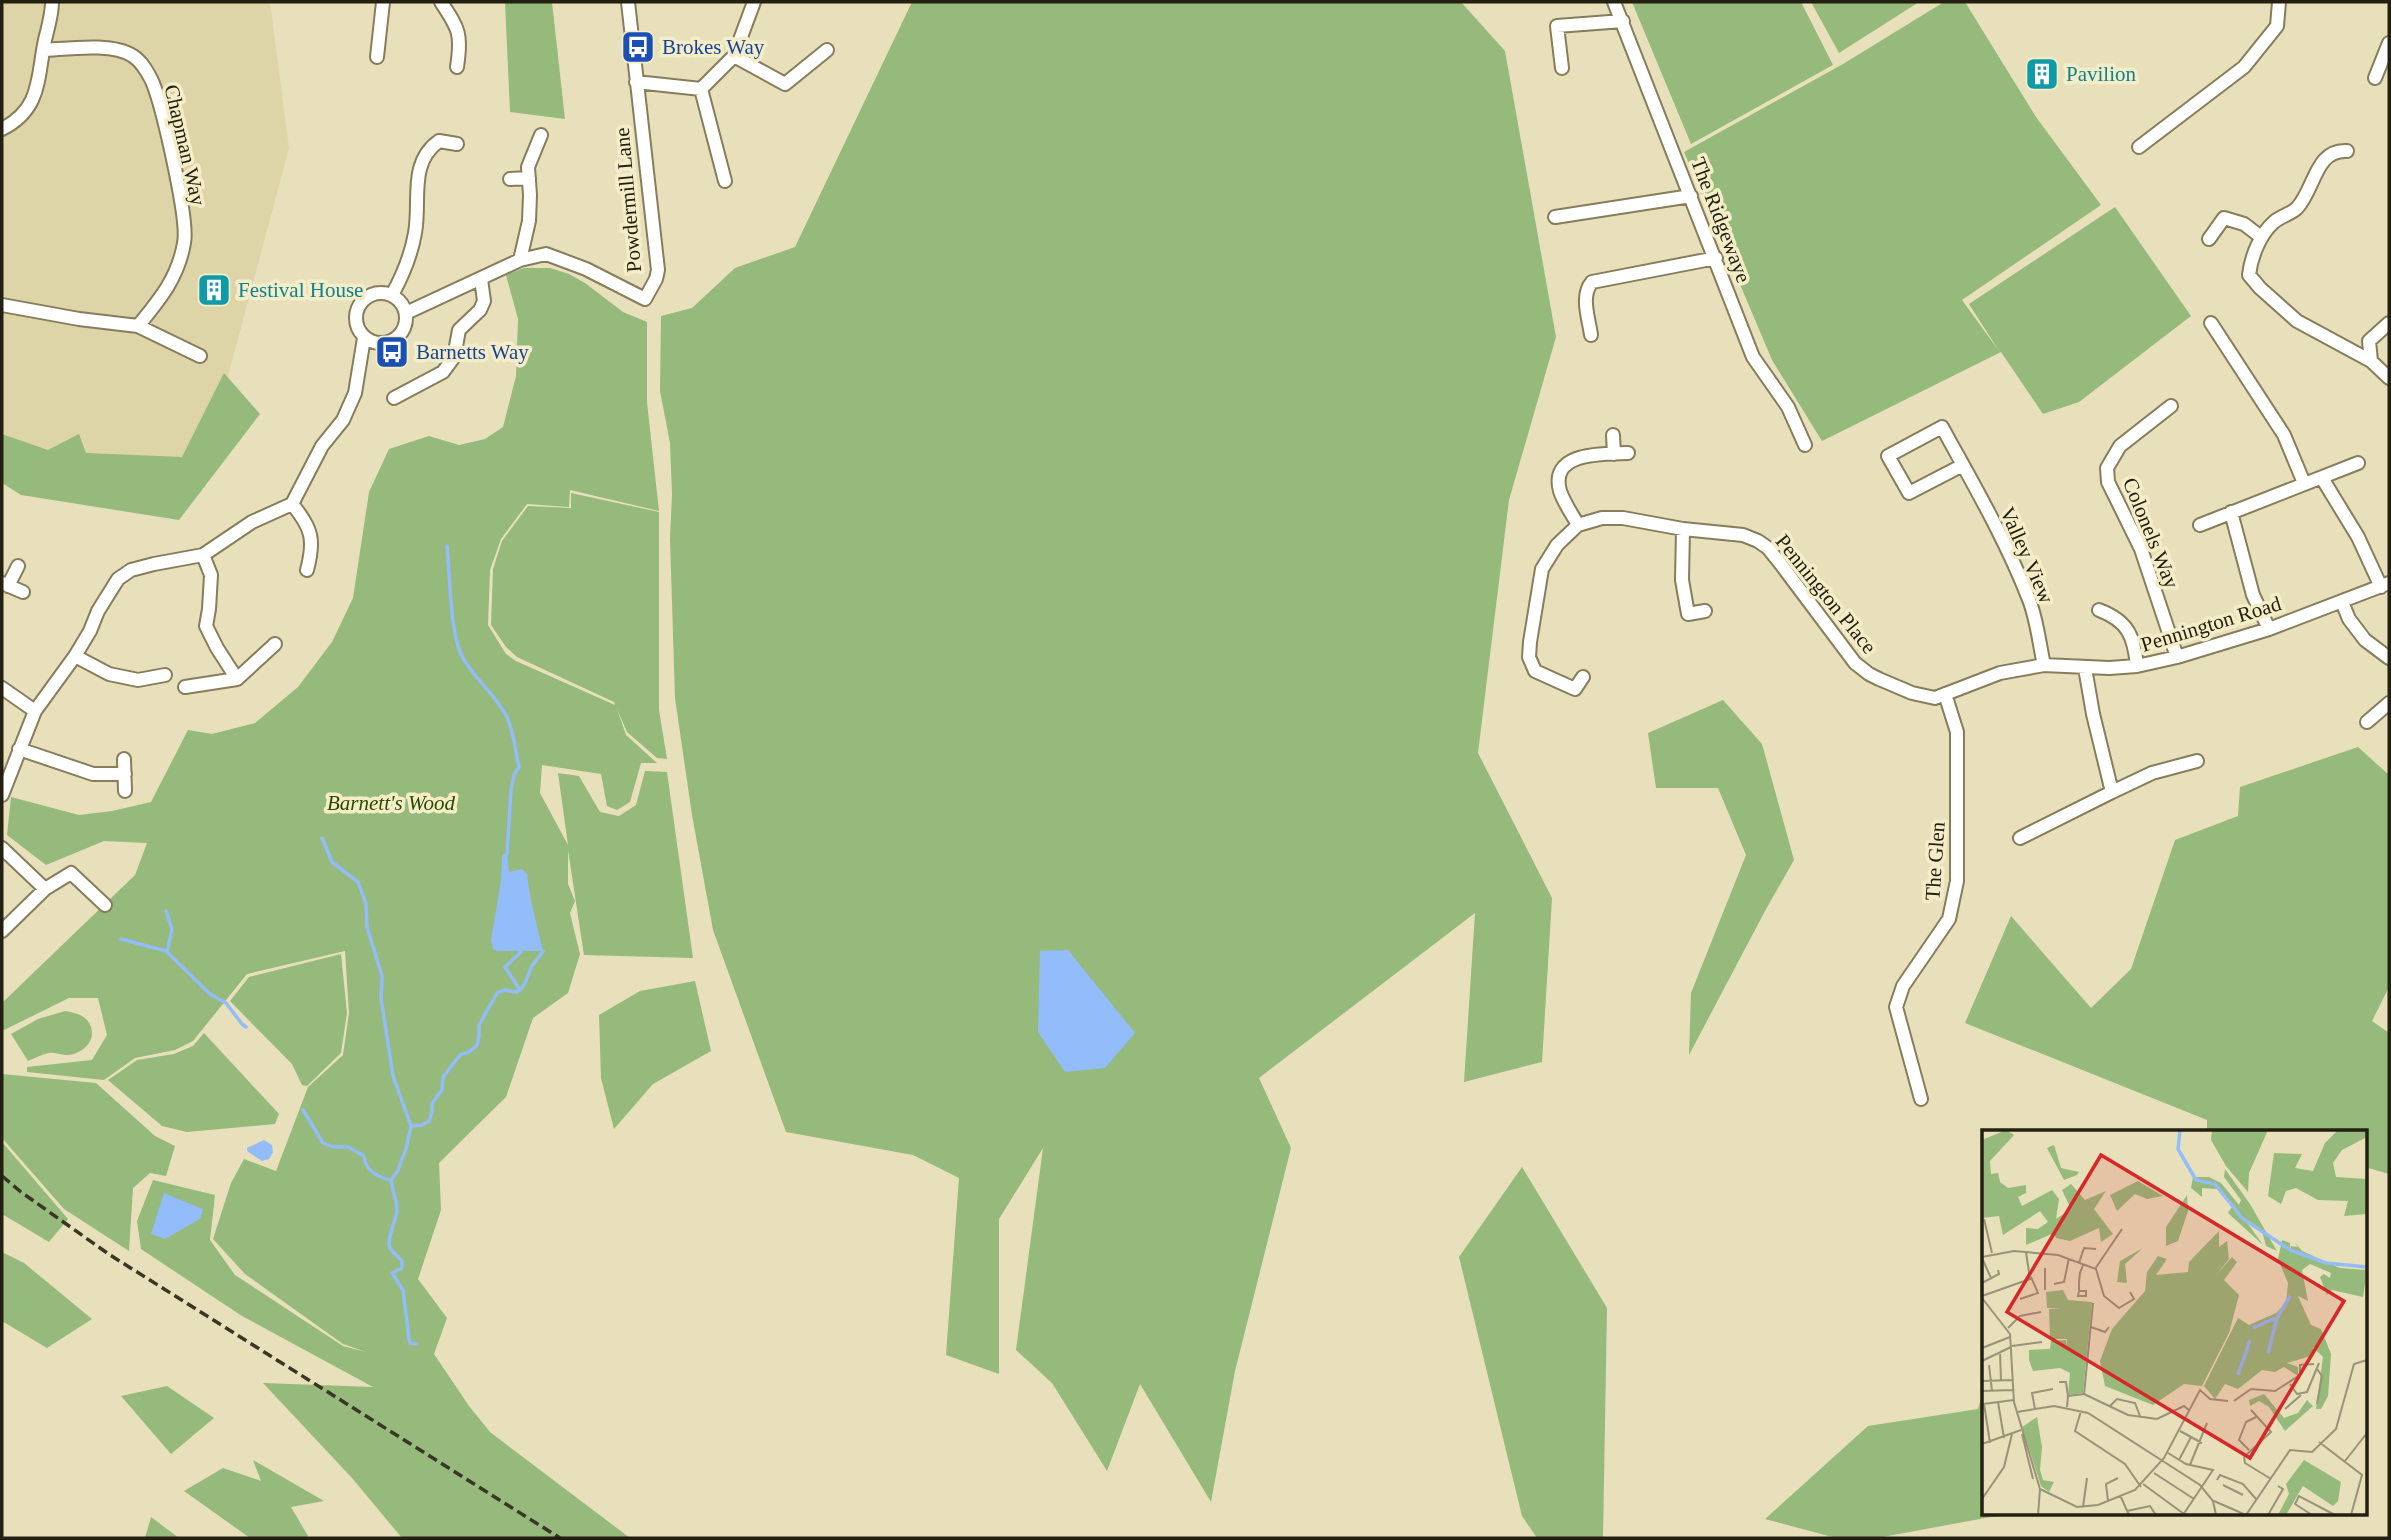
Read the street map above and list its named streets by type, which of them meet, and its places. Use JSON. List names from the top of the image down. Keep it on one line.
{"streets":{"street":["Chapman Way","Powdermill Lane","The Ridgewaye","Colonels Way","Valley View","Pennington Place","Pennington Road","The Glen"]},"crossings":[["Colonels Way","Pennington Road"],["Valley View","Pennington Road"],["Pennington Place","Pennington Road"],["Pennington Road","The Glen"]],"parks":["Barnett's Wood"],"places":{"bus stop":["Brokes Way","Barnetts Way"],"building":["Pavilion","Festival House"]}}
